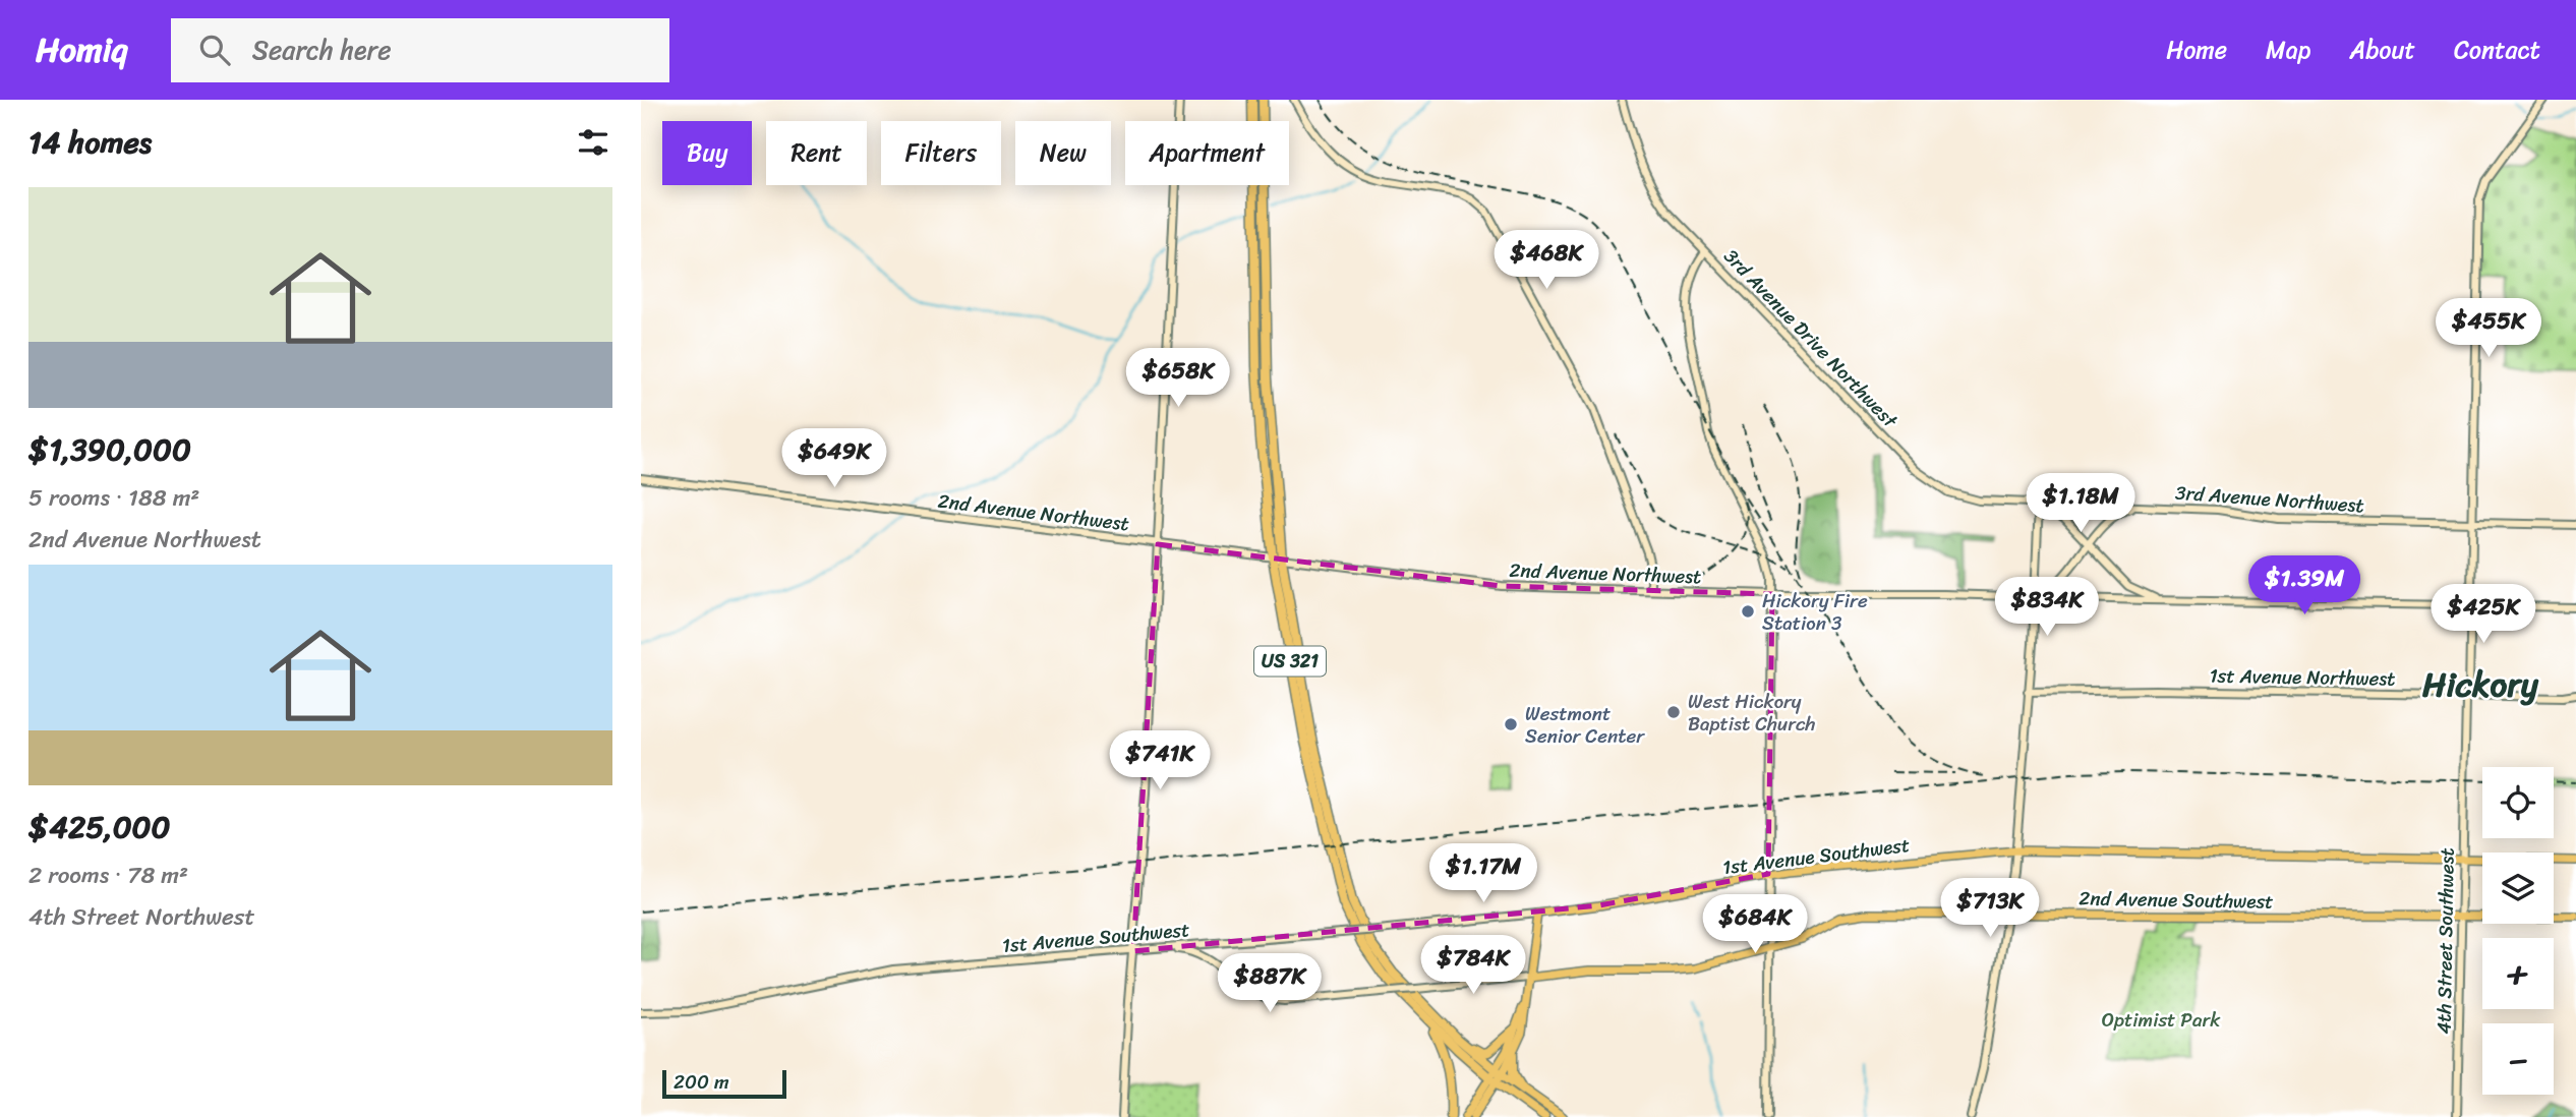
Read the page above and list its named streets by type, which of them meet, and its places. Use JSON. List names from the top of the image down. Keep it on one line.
{"streets":{"highway":["US 321"],"main road":["3rd Avenue Drive Northwest","3rd Avenue Northwest","2nd Avenue Northwest","1st Avenue Northwest","1st Avenue Southwest","2nd Avenue Southwest","4th Street Southwest"]},"crossings":[["3rd Avenue Drive Northwest","3rd Avenue Northwest"],["3rd Avenue Northwest","4th Street Southwest"],["2nd Avenue Northwest","US 321"],["2nd Avenue Northwest","4th Street Southwest"],["1st Avenue Northwest","4th Street Southwest"],["1st Avenue Southwest","2nd Avenue Southwest"],["1st Avenue Southwest","4th Street Southwest"],["2nd Avenue Southwest","4th Street Southwest"]],"districts":["Hickory"],"parks":["Optimist Park"],"places":["Hickory Fire Station 3","West Hickory Baptist Church","Westmont Senior Center"],"scale_bar":"200 m","page":{"header":"Homiq","search":"Search here","nav":["Home","Map","About","Contact"],"heading":"14 homes","chip":["Buy","Rent","Filters","New","Apartment"],"list":[{"name":"$1,390,000","note":"5 rooms · 188 m² · 2nd Avenue Northwest"},{"name":"$425,000","note":"2 rooms · 78 m² · 4th Street Northwest"}],"price":["$468K","$455K","$658K","$649K","$1.18M","$1.39M","$834K","$425K","$741K","$1.17M","$713K","$684K","$784K","$887K"],"map_buttons":["+","−"],"scale":"200 m"}}
